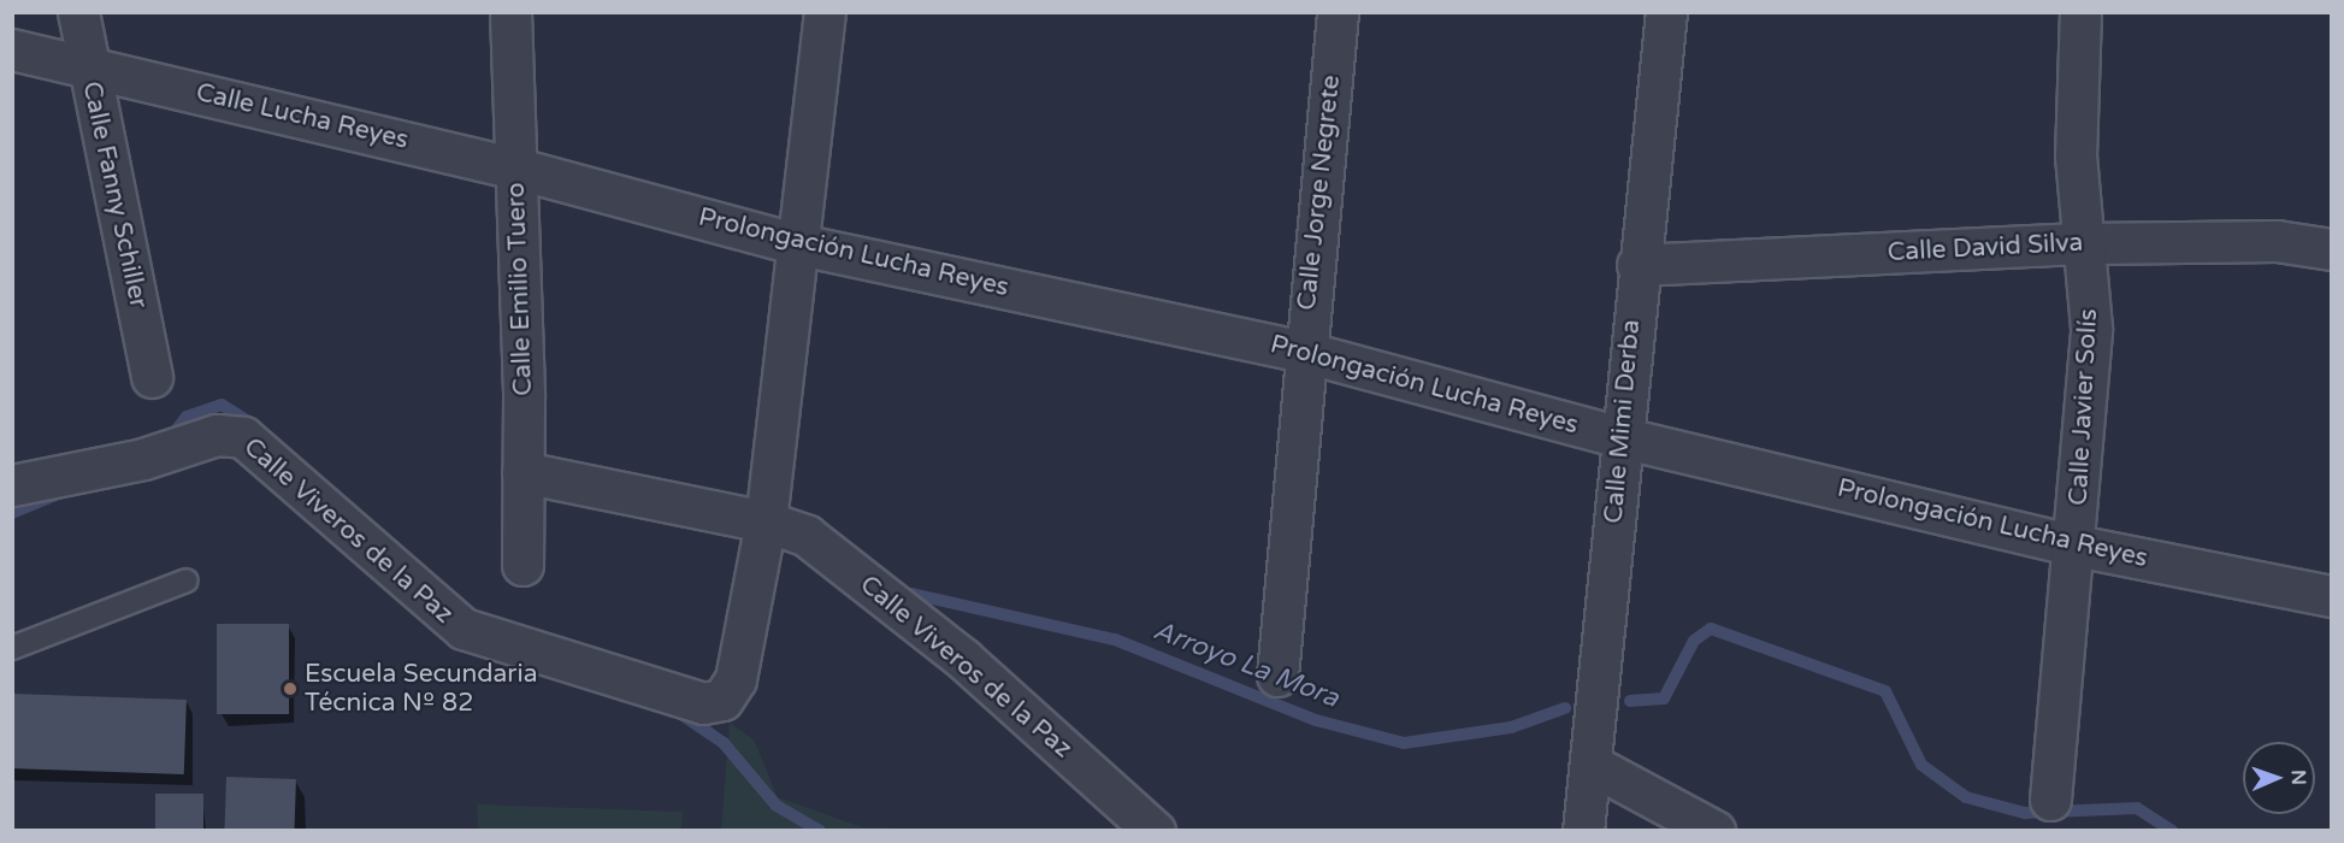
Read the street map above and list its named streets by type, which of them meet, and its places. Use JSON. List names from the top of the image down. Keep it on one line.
{"streets":{"street":["Calle Lucha Reyes","Calle Jorge Negrete","Calle Fanny Schiller","Calle David Silva","Prolongación Lucha Reyes","Calle Emilio Tuero","Calle Javier Solís","Calle Mimi Derba","Calle Viveros de la Paz"]},"crossings":[["Calle Lucha Reyes","Calle Fanny Schiller"],["Calle Lucha Reyes","Prolongación Lucha Reyes"],["Calle Lucha Reyes","Calle Emilio Tuero"],["Calle Jorge Negrete","Prolongación Lucha Reyes"],["Calle David Silva","Calle Javier Solís"],["Calle David Silva","Calle Mimi Derba"],["Prolongación Lucha Reyes","Calle Emilio Tuero"],["Prolongación Lucha Reyes","Calle Javier Solís"],["Prolongación Lucha Reyes","Calle Mimi Derba"],["Calle Emilio Tuero","Calle Viveros de la Paz"]],"water":["Arroyo La Mora"],"places":["Escuela Secundaria Técnica Nº 82"],"north":"right"}
